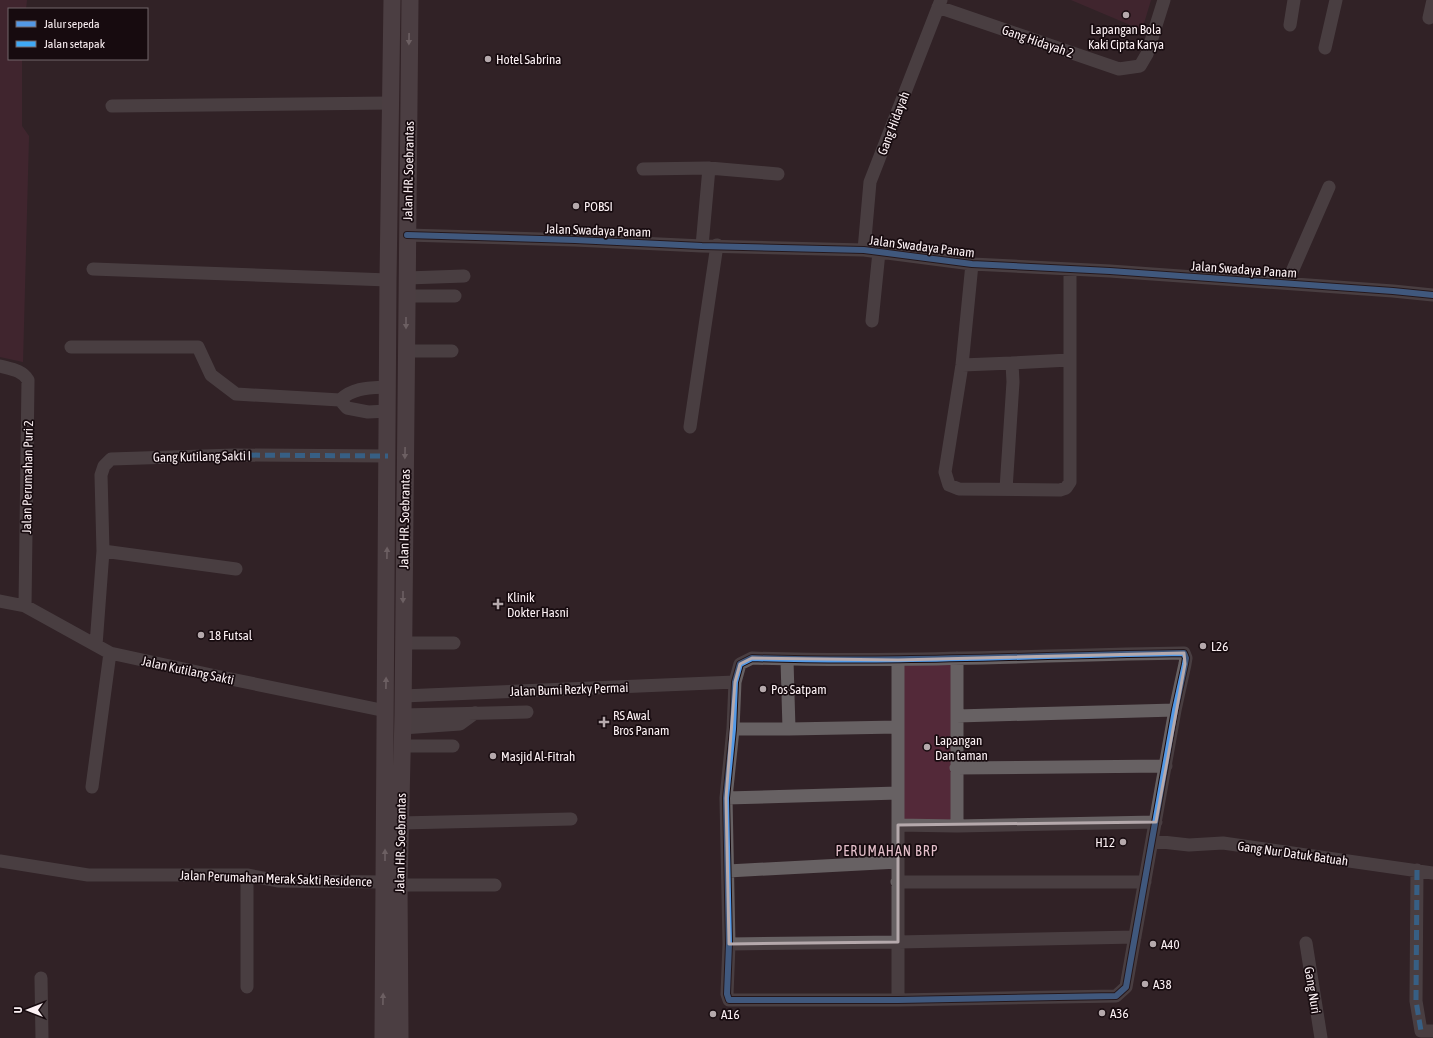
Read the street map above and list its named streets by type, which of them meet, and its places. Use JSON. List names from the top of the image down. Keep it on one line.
{"streets":{"main road":["Jalan HR. Soebrantas"],"street":["Gang Hidayah 2","Gang Hidayah","Jalan Swadaya Panam","Gang Kutilang Sakti I","Jalan Perumahan Puri 2","Jalan Kutilang Sakti","Jalan Bumi Rezky Permai","Gang Nur Datuk Batuah","Jalan Perumahan Merak Sakti Residence","Gang Nuri"]},"crossings":[["Gang Hidayah 2","Gang Hidayah"],["Gang Hidayah","Jalan Swadaya Panam"],["Jalan HR. Soebrantas","Jalan Swadaya Panam"],["Jalan HR. Soebrantas","Gang Kutilang Sakti I"],["Jalan HR. Soebrantas","Jalan Kutilang Sakti"],["Jalan HR. Soebrantas","Jalan Bumi Rezky Permai"],["Jalan HR. Soebrantas","Jalan Perumahan Merak Sakti Residence"],["Gang Kutilang Sakti I","Jalan Kutilang Sakti"],["Jalan Perumahan Puri 2","Jalan Kutilang Sakti"]],"districts":["PERUMAHAN BRP"],"places":{"other":["Lapangan Bola Kaki Cipta Karya","Hotel Sabrina","POBSI","18 Futsal","L26","Pos Satpam","Lapangan Dan taman","Masjid Al-Fitrah","H12","A40","A38","A36","A16"],"health":["Klinik Dokter Hasni","RS Awal Bros Panam"]},"legend":["Jalur sepeda","Jalan setapak"],"north":"left"}
